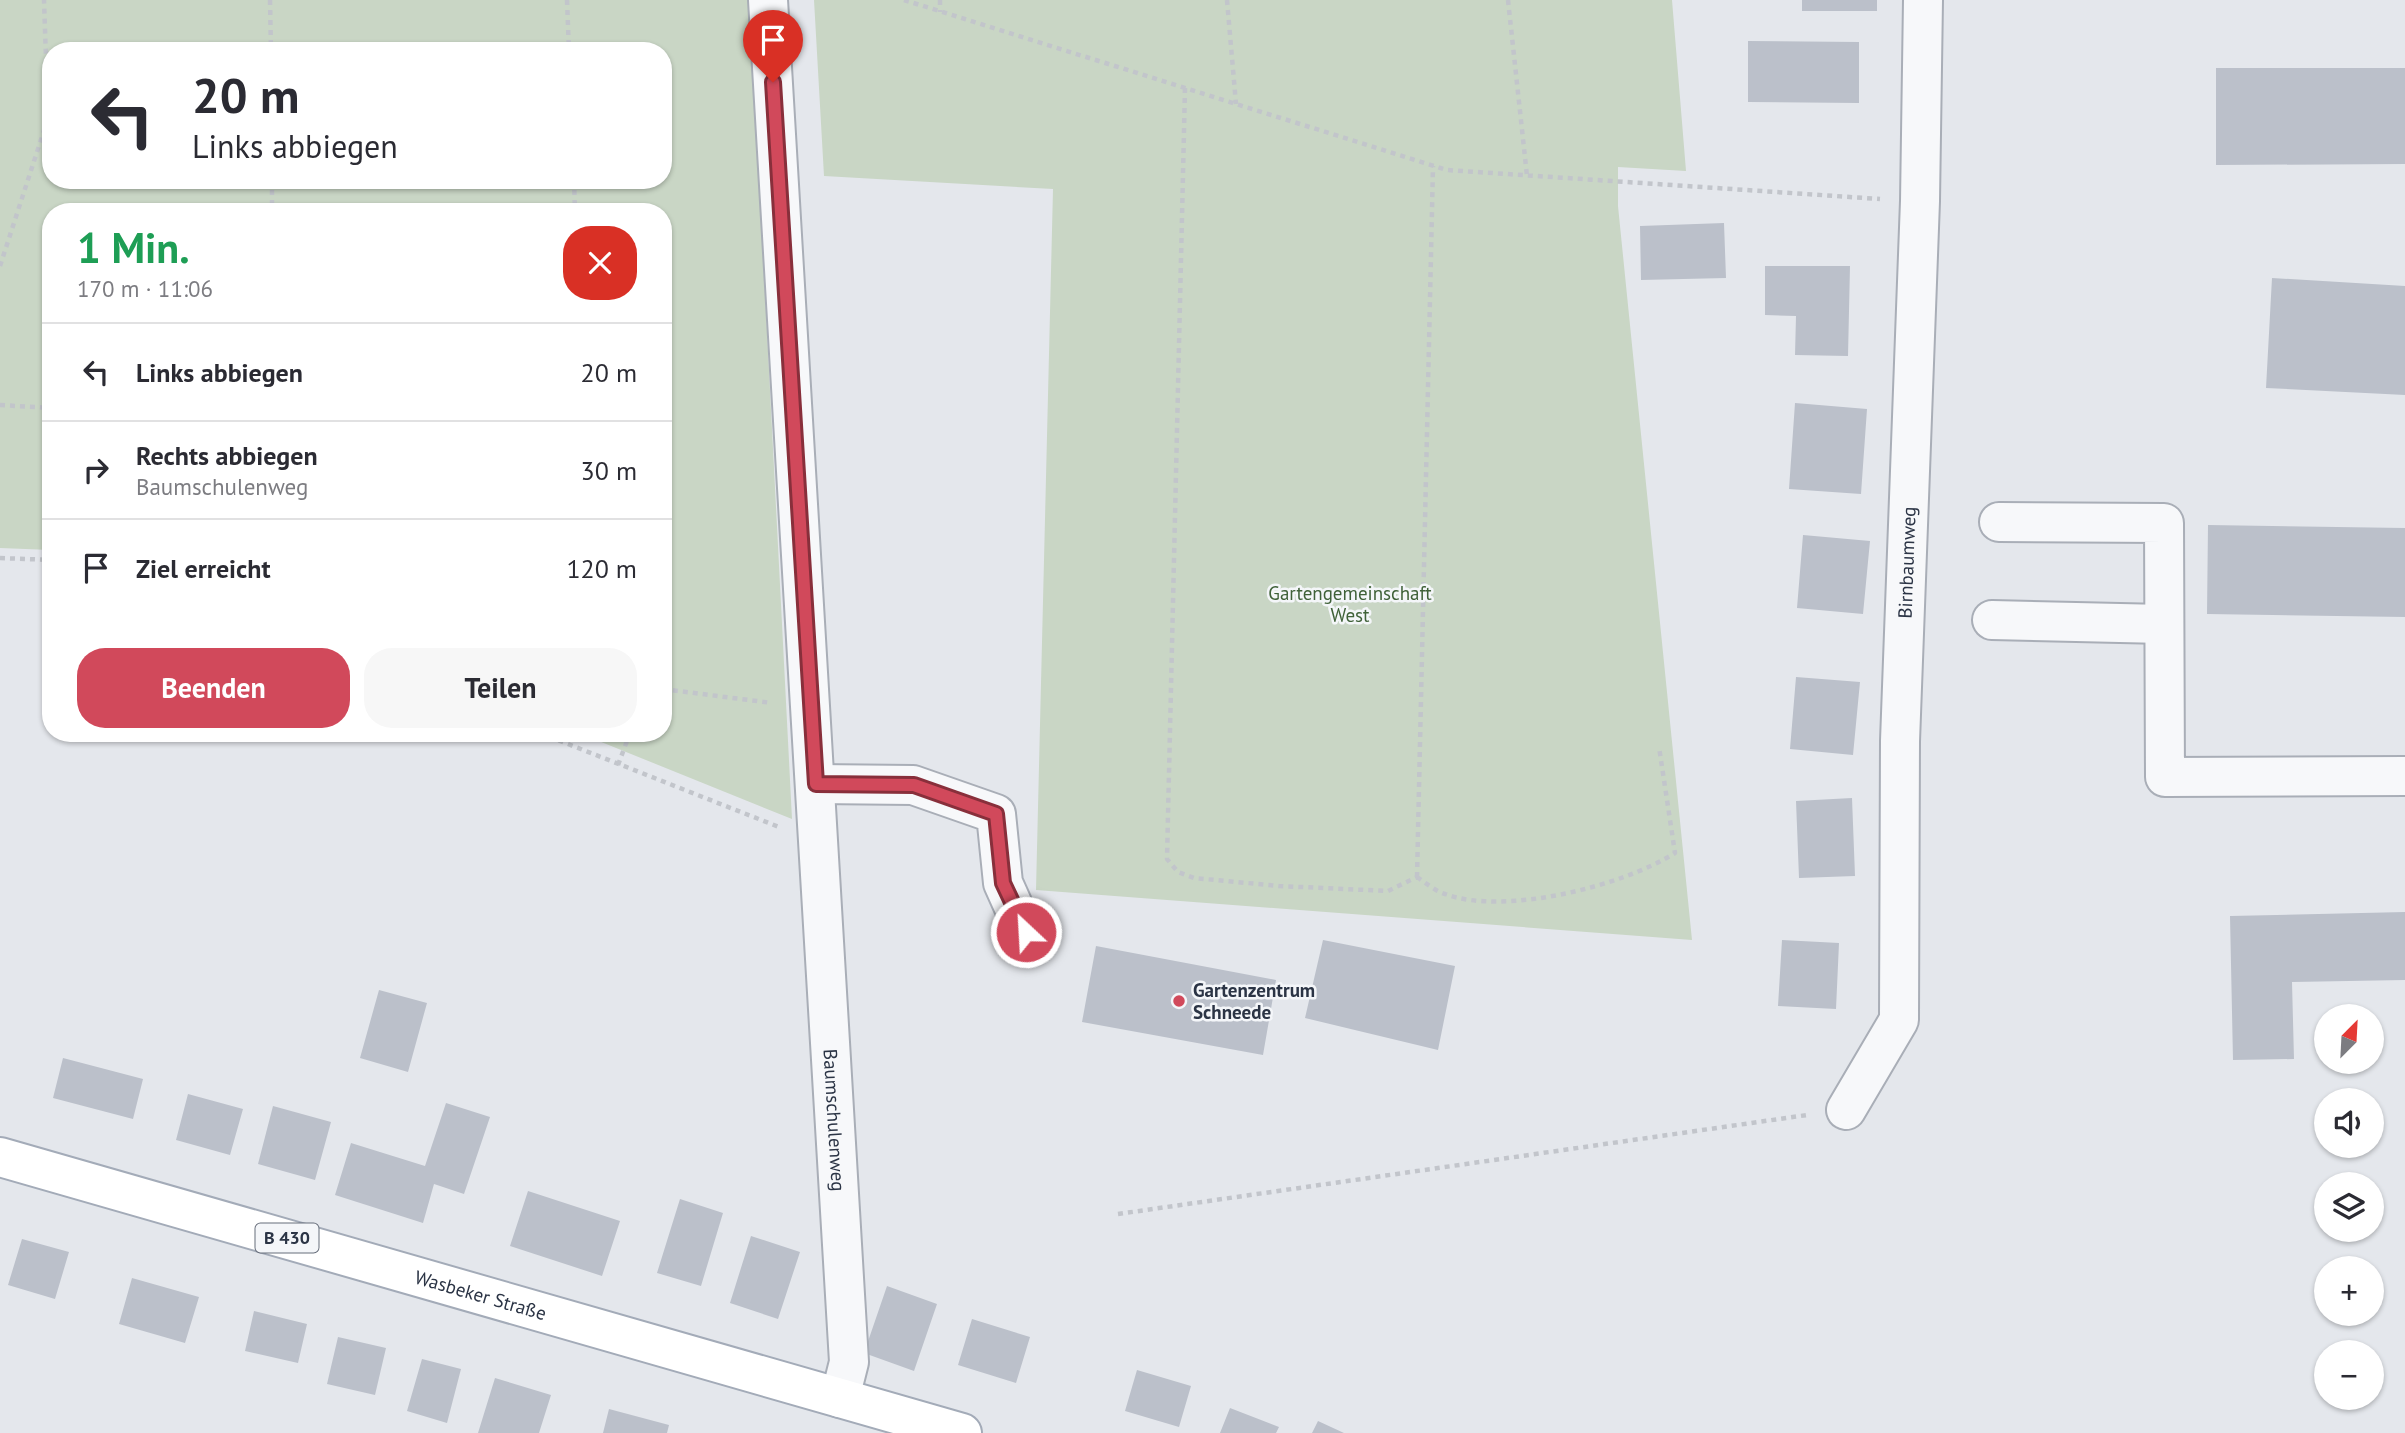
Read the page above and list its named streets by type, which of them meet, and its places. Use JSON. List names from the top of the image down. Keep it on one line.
{"streets":{"main road":["B 430","Wasbeker Straße"],"street":["Birnbaumweg","Baumschulenweg"]},"crossings":[["Baumschulenweg","Wasbeker Straße"]],"parks":["Gartengemeinschaft West"],"places":["Gartenzentrum Schneede"],"north":"top right","page":{"turn":["20 m","Links abbiegen"],"heading":["1 Min.","170 m · 11:06"],"list":[{"name":"Links abbiegen","value":"20 m"},{"name":"Rechts abbiegen","note":"Baumschulenweg","value":"30 m"},{"name":"Ziel erreicht","value":"120 m"}],"buttons":["Beenden","Teilen"],"map_buttons":["+","−"]}}
